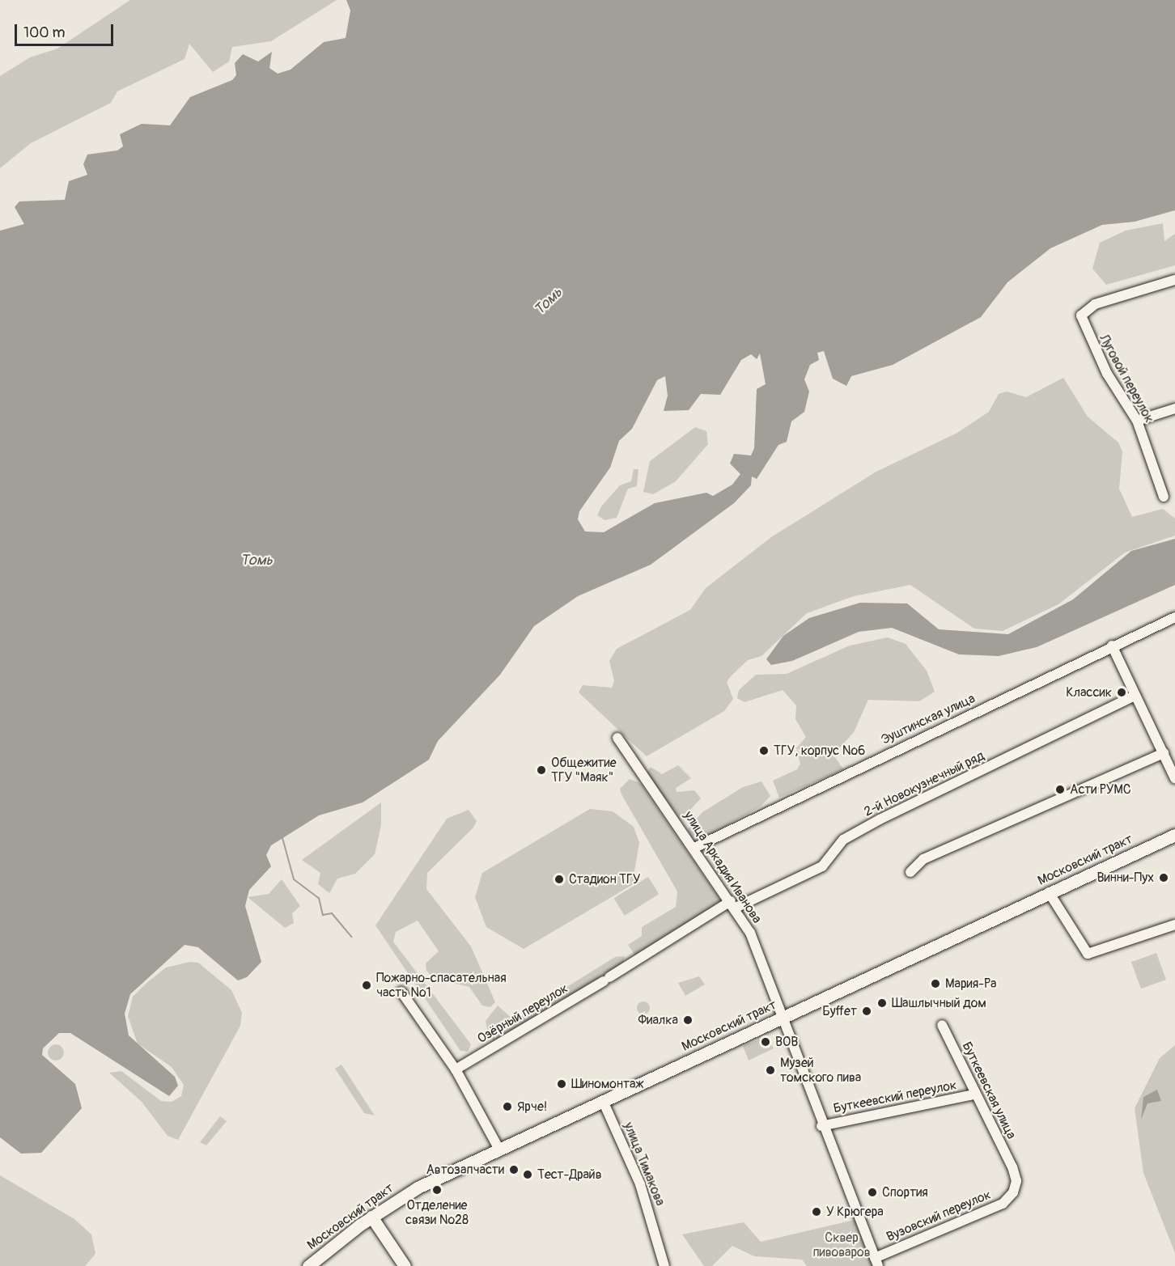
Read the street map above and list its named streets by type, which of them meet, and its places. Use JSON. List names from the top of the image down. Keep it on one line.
{"streets":{"main road":["Московский тракт"],"street":["Луговой переулок","Эуштинская улица","2-й Новокузнечный ряд","улица Аркадия Иванова","Озёрный переулок","Буткеевская улица","Буткеевский переулок","улица Тимакова","Вузовский переулок"]},"crossings":[["Эуштинская улица","улица Аркадия Иванова"],["2-й Новокузнечный ряд","улица Аркадия Иванова"],["2-й Новокузнечный ряд","Озёрный переулок"],["Московский тракт","улица Аркадия Иванова"],["Московский тракт","улица Тимакова"],["улица Аркадия Иванова","Озёрный переулок"],["улица Аркадия Иванова","Буткеевский переулок"],["улица Аркадия Иванова","Вузовский переулок"],["Буткеевская улица","Буткеевский переулок"],["Буткеевская улица","Вузовский переулок"]],"water":["Томь"],"parks":["Сквер пивоваров"],"places":["Классик","ТГУ, корпус №6","Общежитие ТГУ \"Маяк\"","Асти РУМС","Винни-Пух","Стадион ТГУ","Мария-Ра","Пожарно-спасательная часть №1","Шашлычный дом","Буffет","Фиалка","ВОВ","Музей томского пива","Шиномонтаж","Ярче!","Автозапчасти","Тест-Драйв","Отделение связи №28","Спортия","У Крюгера"],"scale_bar":"100 m"}
